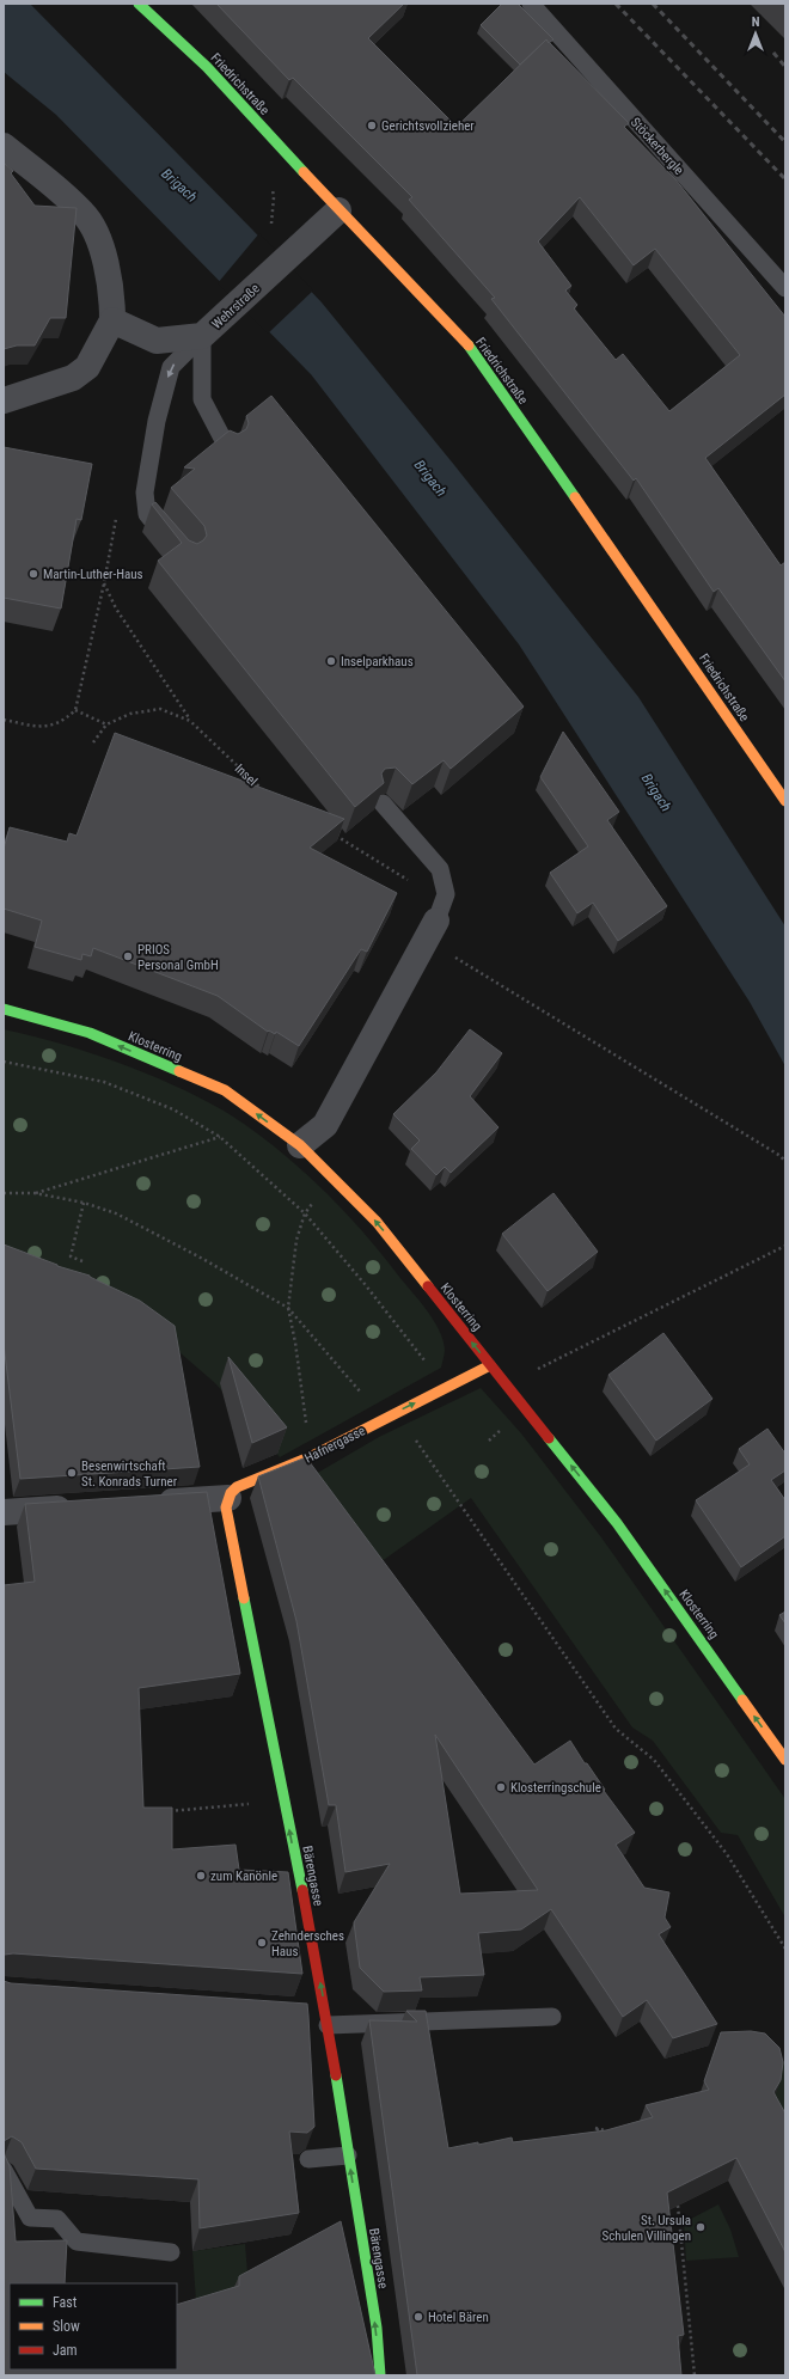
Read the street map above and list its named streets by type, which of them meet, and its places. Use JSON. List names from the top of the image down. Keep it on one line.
{"streets":{"street":["Friedrichstraße","Wehrstraße","Klosterring","Hafnergasse","Bärengasse"],"lane":["Stöckerbergle"],"path":["Insel"]},"crossings":[["Friedrichstraße","Wehrstraße"],["Klosterring","Hafnergasse"],["Hafnergasse","Bärengasse"]],"one_way":["Klosterring","Hafnergasse","Bärengasse"],"water":["Brigach"],"places":["Gerichtsvollzieher","Martin-Luther-Haus","Inselparkhaus","PRIOS Personal GmbH","Besenwirtschaft St. Konrads Turner","Klosterringschule","zum Kanönle","Zehndersches Haus","St. Ursula Schulen Villingen","Hotel Bären"],"legend":["Fast","Slow","Jam"],"north":"top"}
